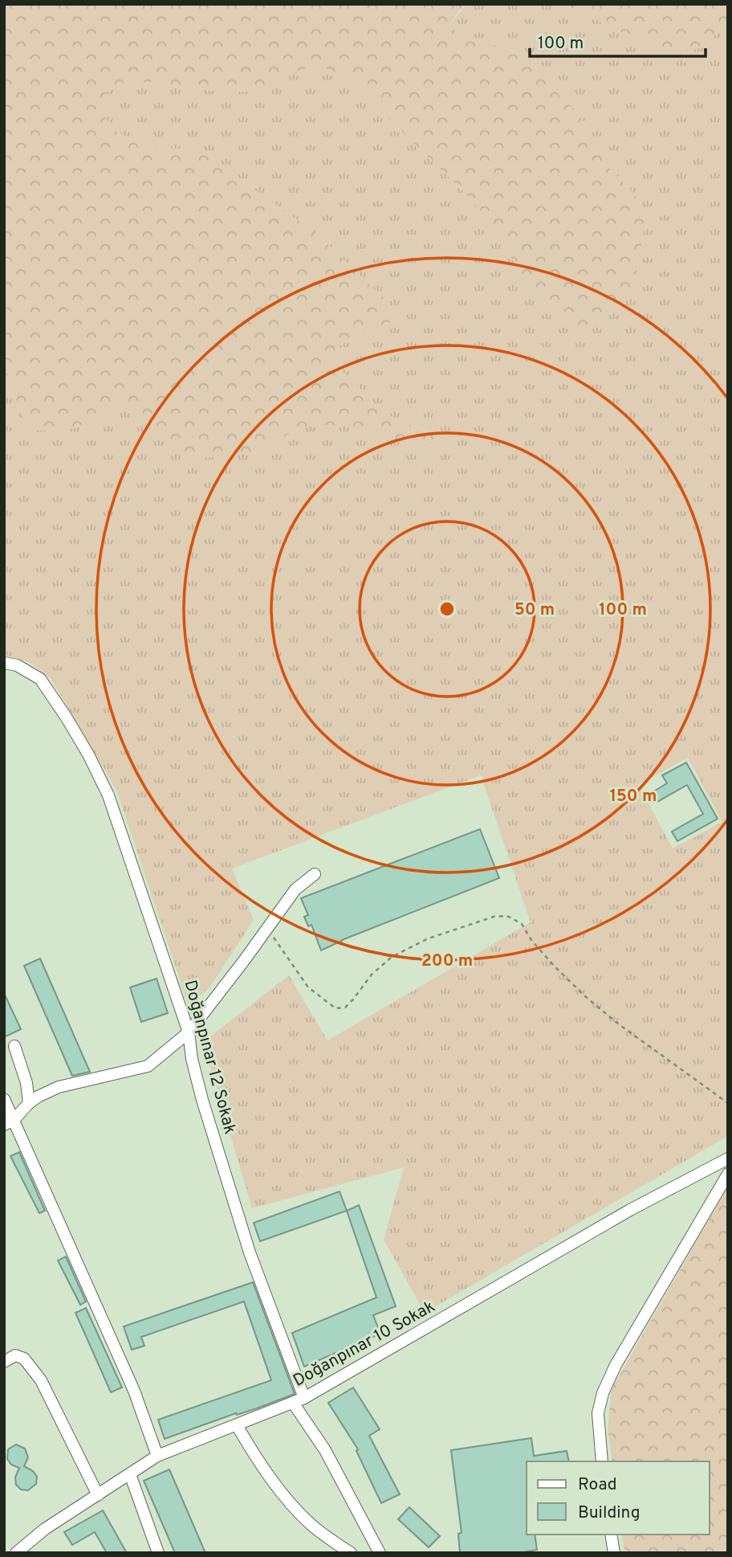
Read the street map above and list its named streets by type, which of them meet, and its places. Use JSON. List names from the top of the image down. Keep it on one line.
{"streets":{"street":["Doğanpınar 12 Sokak","Doğanpınar 10 Sokak"]},"crossings":[["Doğanpınar 12 Sokak","Doğanpınar 10 Sokak"]],"legend":["Road","Building"],"scale_bar":"100 m","rings":["50 m","100 m","150 m","200 m"]}
